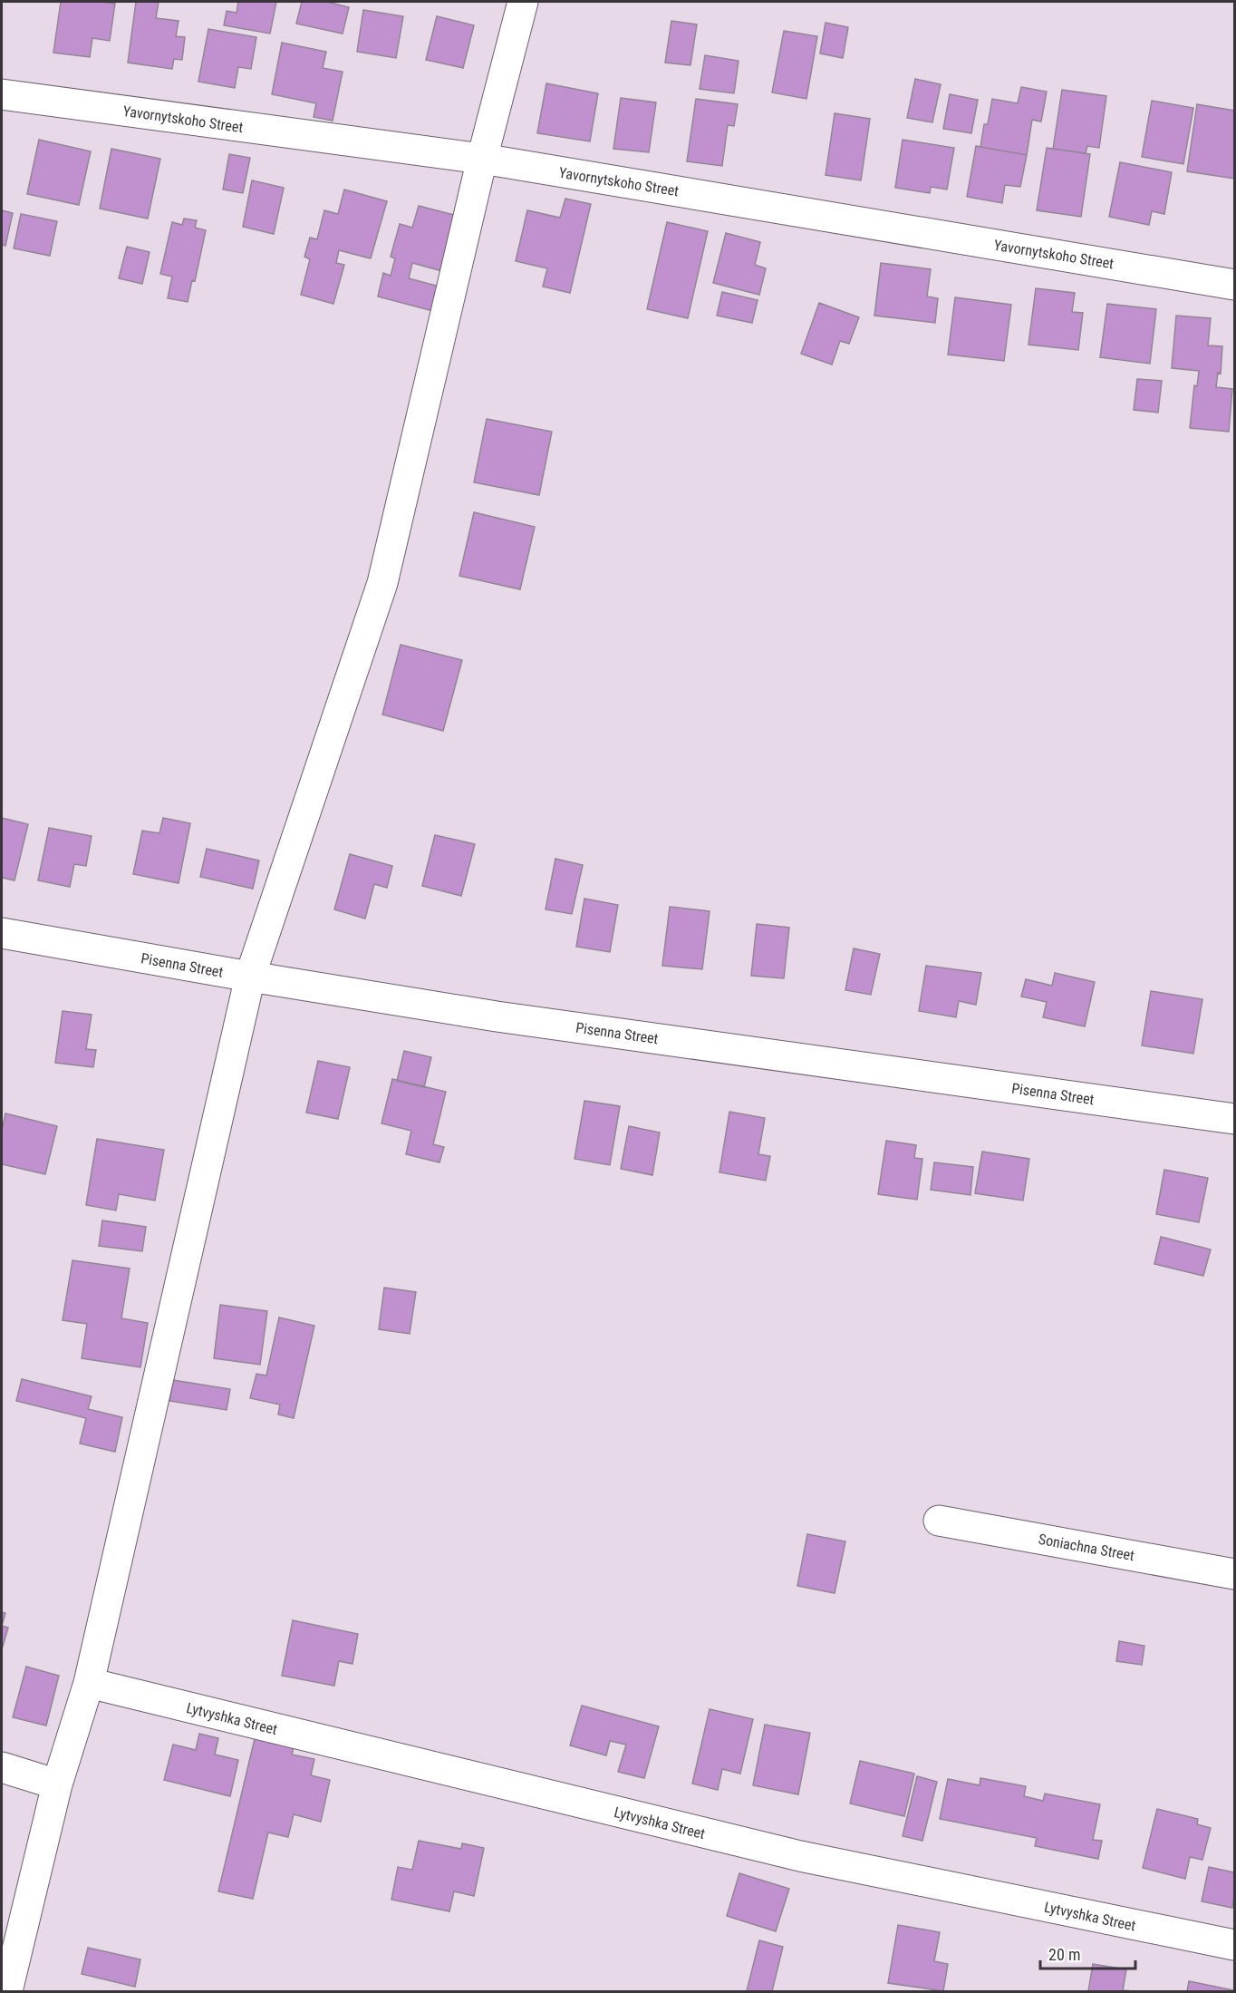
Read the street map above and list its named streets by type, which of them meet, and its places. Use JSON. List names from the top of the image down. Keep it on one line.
{"streets":{"street":["Yavornytskoho Street","Pisenna Street","Soniachna Street","Lytvyshka Street"]},"scale_bar":"20 m"}
